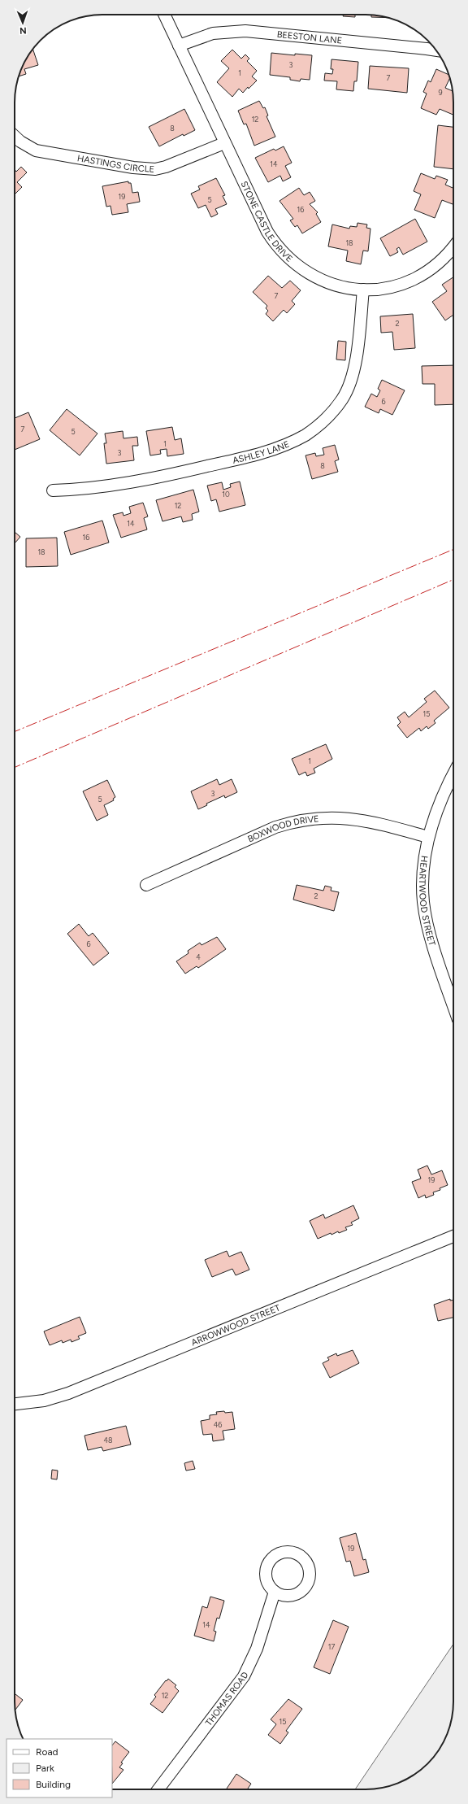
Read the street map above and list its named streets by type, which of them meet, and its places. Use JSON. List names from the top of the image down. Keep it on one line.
{"streets":{"street":["BEESTON LANE","HASTINGS CIRCLE","STONE CASTLE DRIVE","ASHLEY LANE","BOXWOOD DRIVE","HEARTWOOD STREET","ARROWWOOD STREET","THOMAS ROAD"]},"crossings":[["BEESTON LANE","STONE CASTLE DRIVE"],["HASTINGS CIRCLE","STONE CASTLE DRIVE"],["STONE CASTLE DRIVE","ASHLEY LANE"],["BOXWOOD DRIVE","HEARTWOOD STREET"]],"house_numbers":["3","1","7","9","12","8","14","19","5","16","18","7","2","6","7","5","1","3","8","10","12","14","16","18","15","1","3","5","2","6","4","19","46","48","19","14","17","12","15"],"legend":["Road","Park","Building"],"north":"bottom"}
